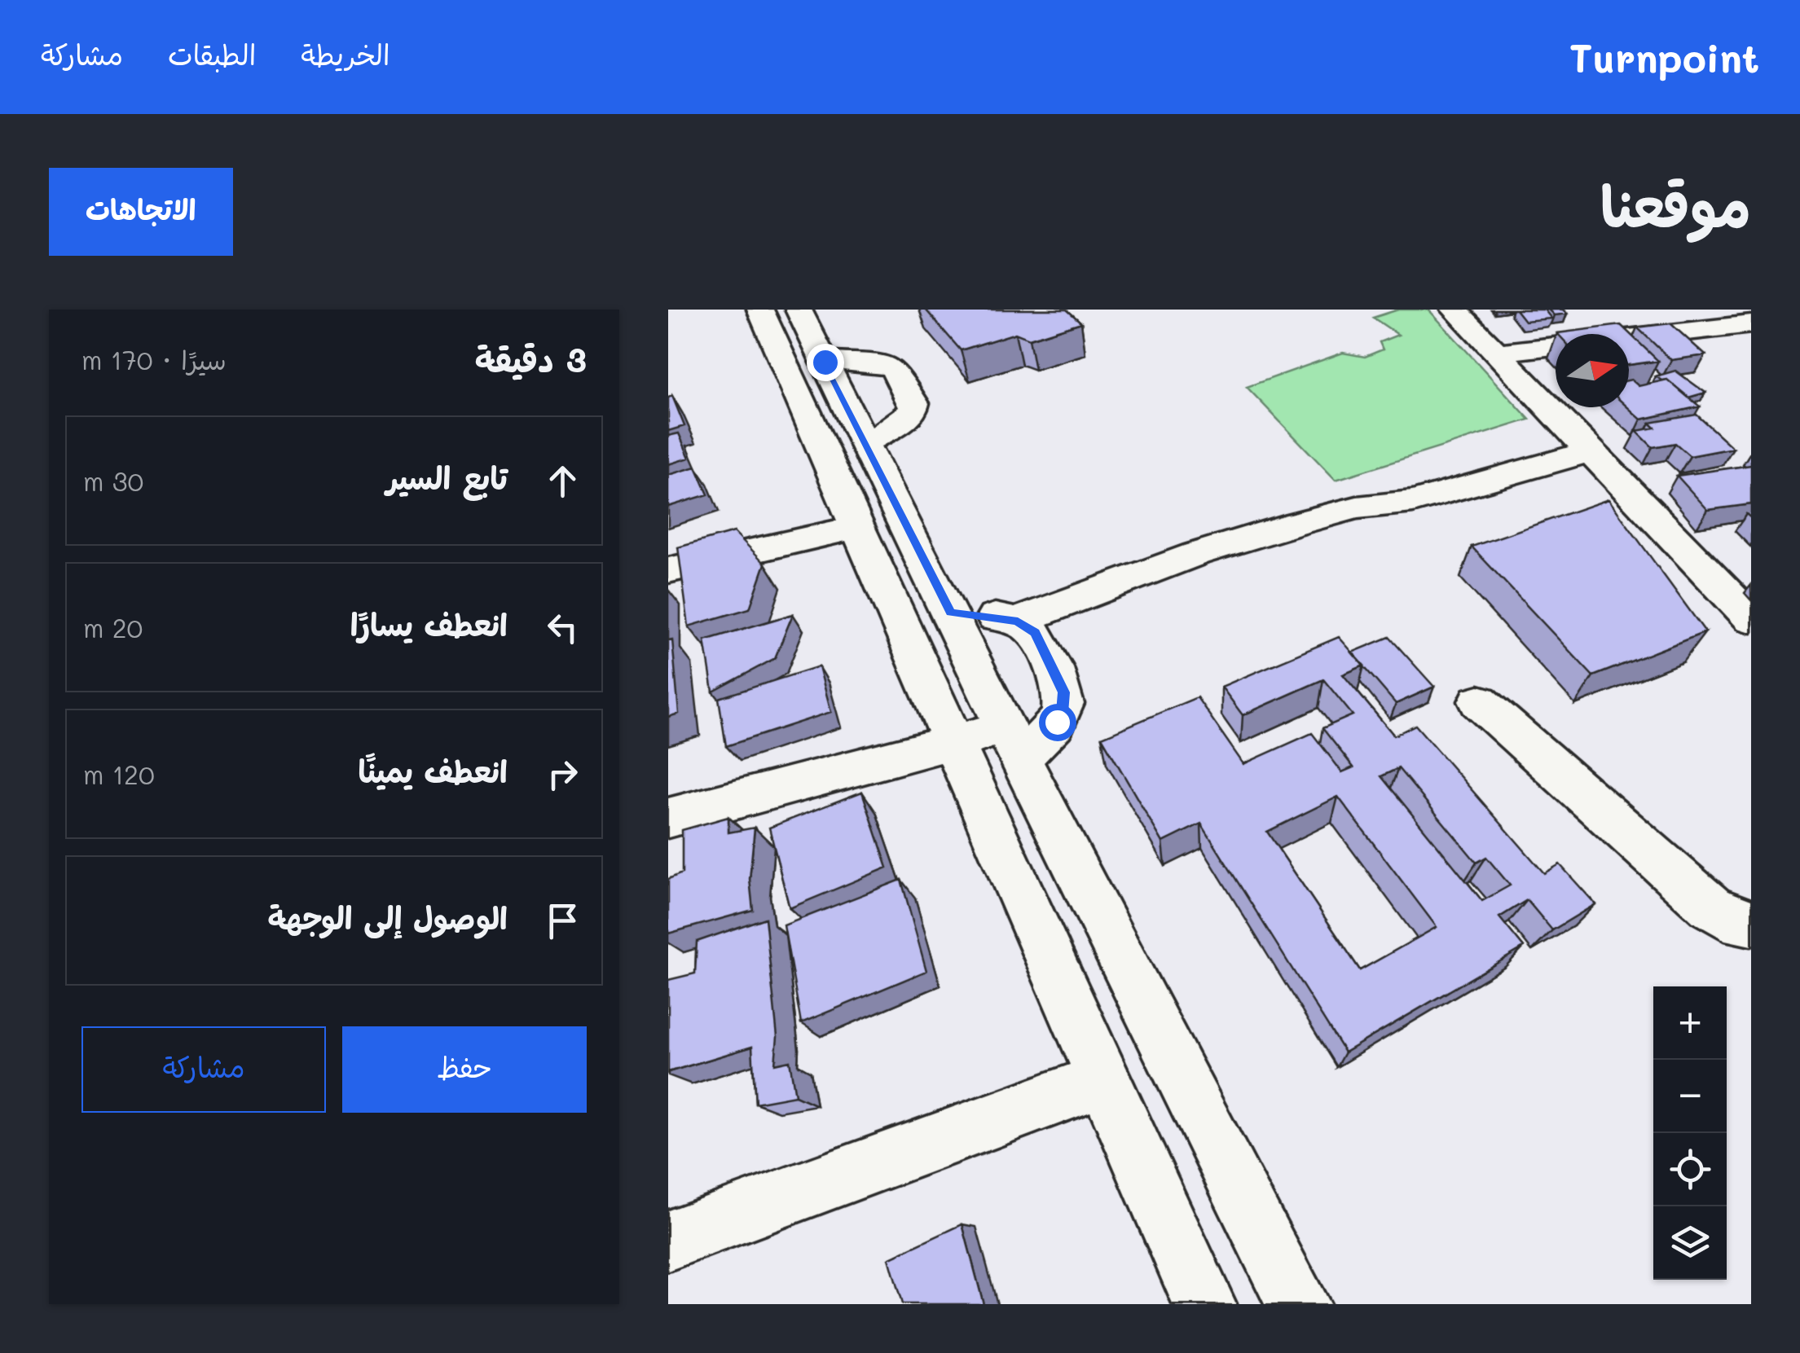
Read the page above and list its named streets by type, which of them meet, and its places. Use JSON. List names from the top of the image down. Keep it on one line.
{"north":"right","page":{"header":"Turnpoint","nav":["الخريطة","الطبقات","مشاركة"],"title":"موقعنا","buttons":["الاتجاهات",["حفظ","مشاركة"]],"heading":["3 دقيقة","سيرًا · 170 m"],"list":[["تابع السير","30 m"],["انعطف يسارًا","20 m"],["انعطف يمينًا","120 m"],"الوصول إلى الوجهة"],"map_buttons":["+","−"]}}
